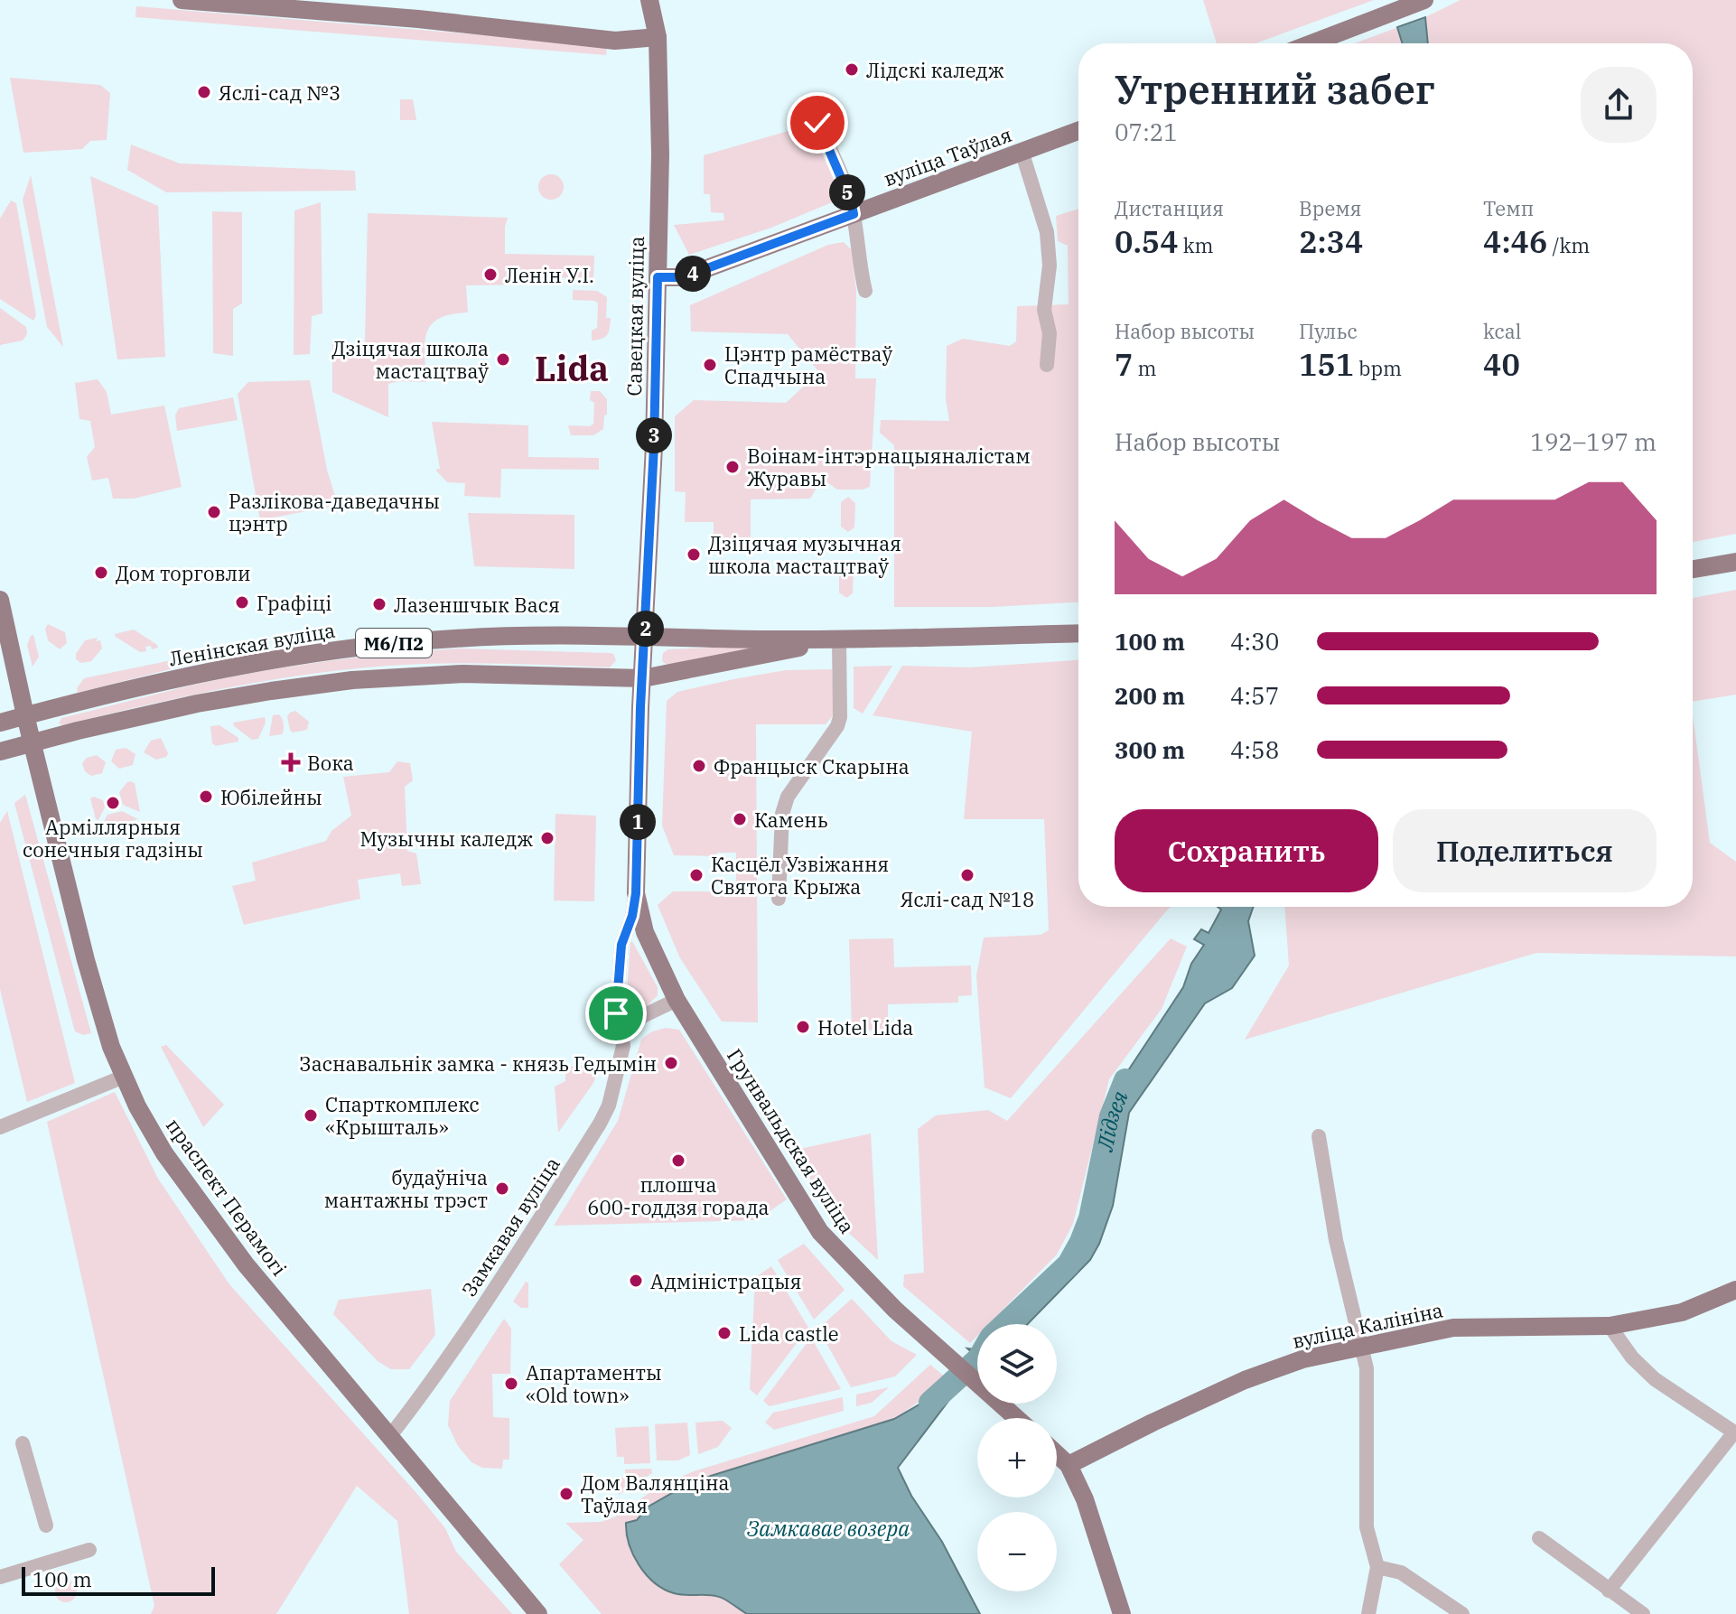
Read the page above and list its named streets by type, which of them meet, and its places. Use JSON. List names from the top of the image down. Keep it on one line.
{"streets":{"main road":["вуліца Таўлая","Савецкая вуліца","М6/П2","Ленінская вуліца","Грунвальдская вуліца","праспект Перамогі","вуліца Калініна"],"street":["Замкавая вуліца"]},"crossings":[["вуліца Таўлая","Савецкая вуліца"],["Савецкая вуліца","М6/П2"],["Савецкая вуліца","Ленінская вуліца"],["Савецкая вуліца","Грунвальдская вуліца"],["Савецкая вуліца","Замкавая вуліца"],["М6/П2","праспект Перамогі"],["Ленінская вуліца","праспект Перамогі"],["Грунвальдская вуліца","Замкавая вуліца"],["праспект Перамогі","Замкавая вуліца"]],"districts":["Lida"],"water":["Лідзея","Замкавае возера"],"places":{"other":["Лідскі каледж","Яслі-сад №3","Ленін У.І.","Дзіцячая школа мастацтваў","Цэнтр рамёстваў Спадчына","Воінам-інтэрнацыяналістам Журавы","Разлікова-даведачны цэнтр","Дзіцячая музычная школа мастацтваў","Дом торговли","Графіці","Лазеншчык Вася","Францыск Скарына","Юбілейны","Арміллярныя сонечныя гадзіны","Камень","Музычны каледж","Касцёл Узвіжання Святога Крыжа","Яслі-сад №18","Hotel Lida","Заснавальнік замка - князь Гедымін","Спарткомплекс «Крышталь»","плошча 600-годдзя горада","будаўніча мантажны трэст","Адміністрацыя","Lida castle","Апартаменты «Old town»","Дом Валянціна Таўлая"],"health":["Вока"]},"scale_bar":"100 m","page":{"heading":["Утренний забег","07:21"],"stats":[["Дистанция","0.54 km"],["Время","2:34"],["Темп","4:46 /km"],["Набор высоты","7 m"],["Пульс","151 bpm"],["kcal","40"]],"pins":["5","4","3","2","1"],"chart":["Набор высоты","192–197 m"],"list":[{"name":"100 m","note":"4:30"},{"name":"200 m","note":"4:57"},{"name":"300 m","note":"4:58"}],"buttons":["Сохранить","Поделиться"],"map_buttons":["+","−"],"scale":"100 m"}}
